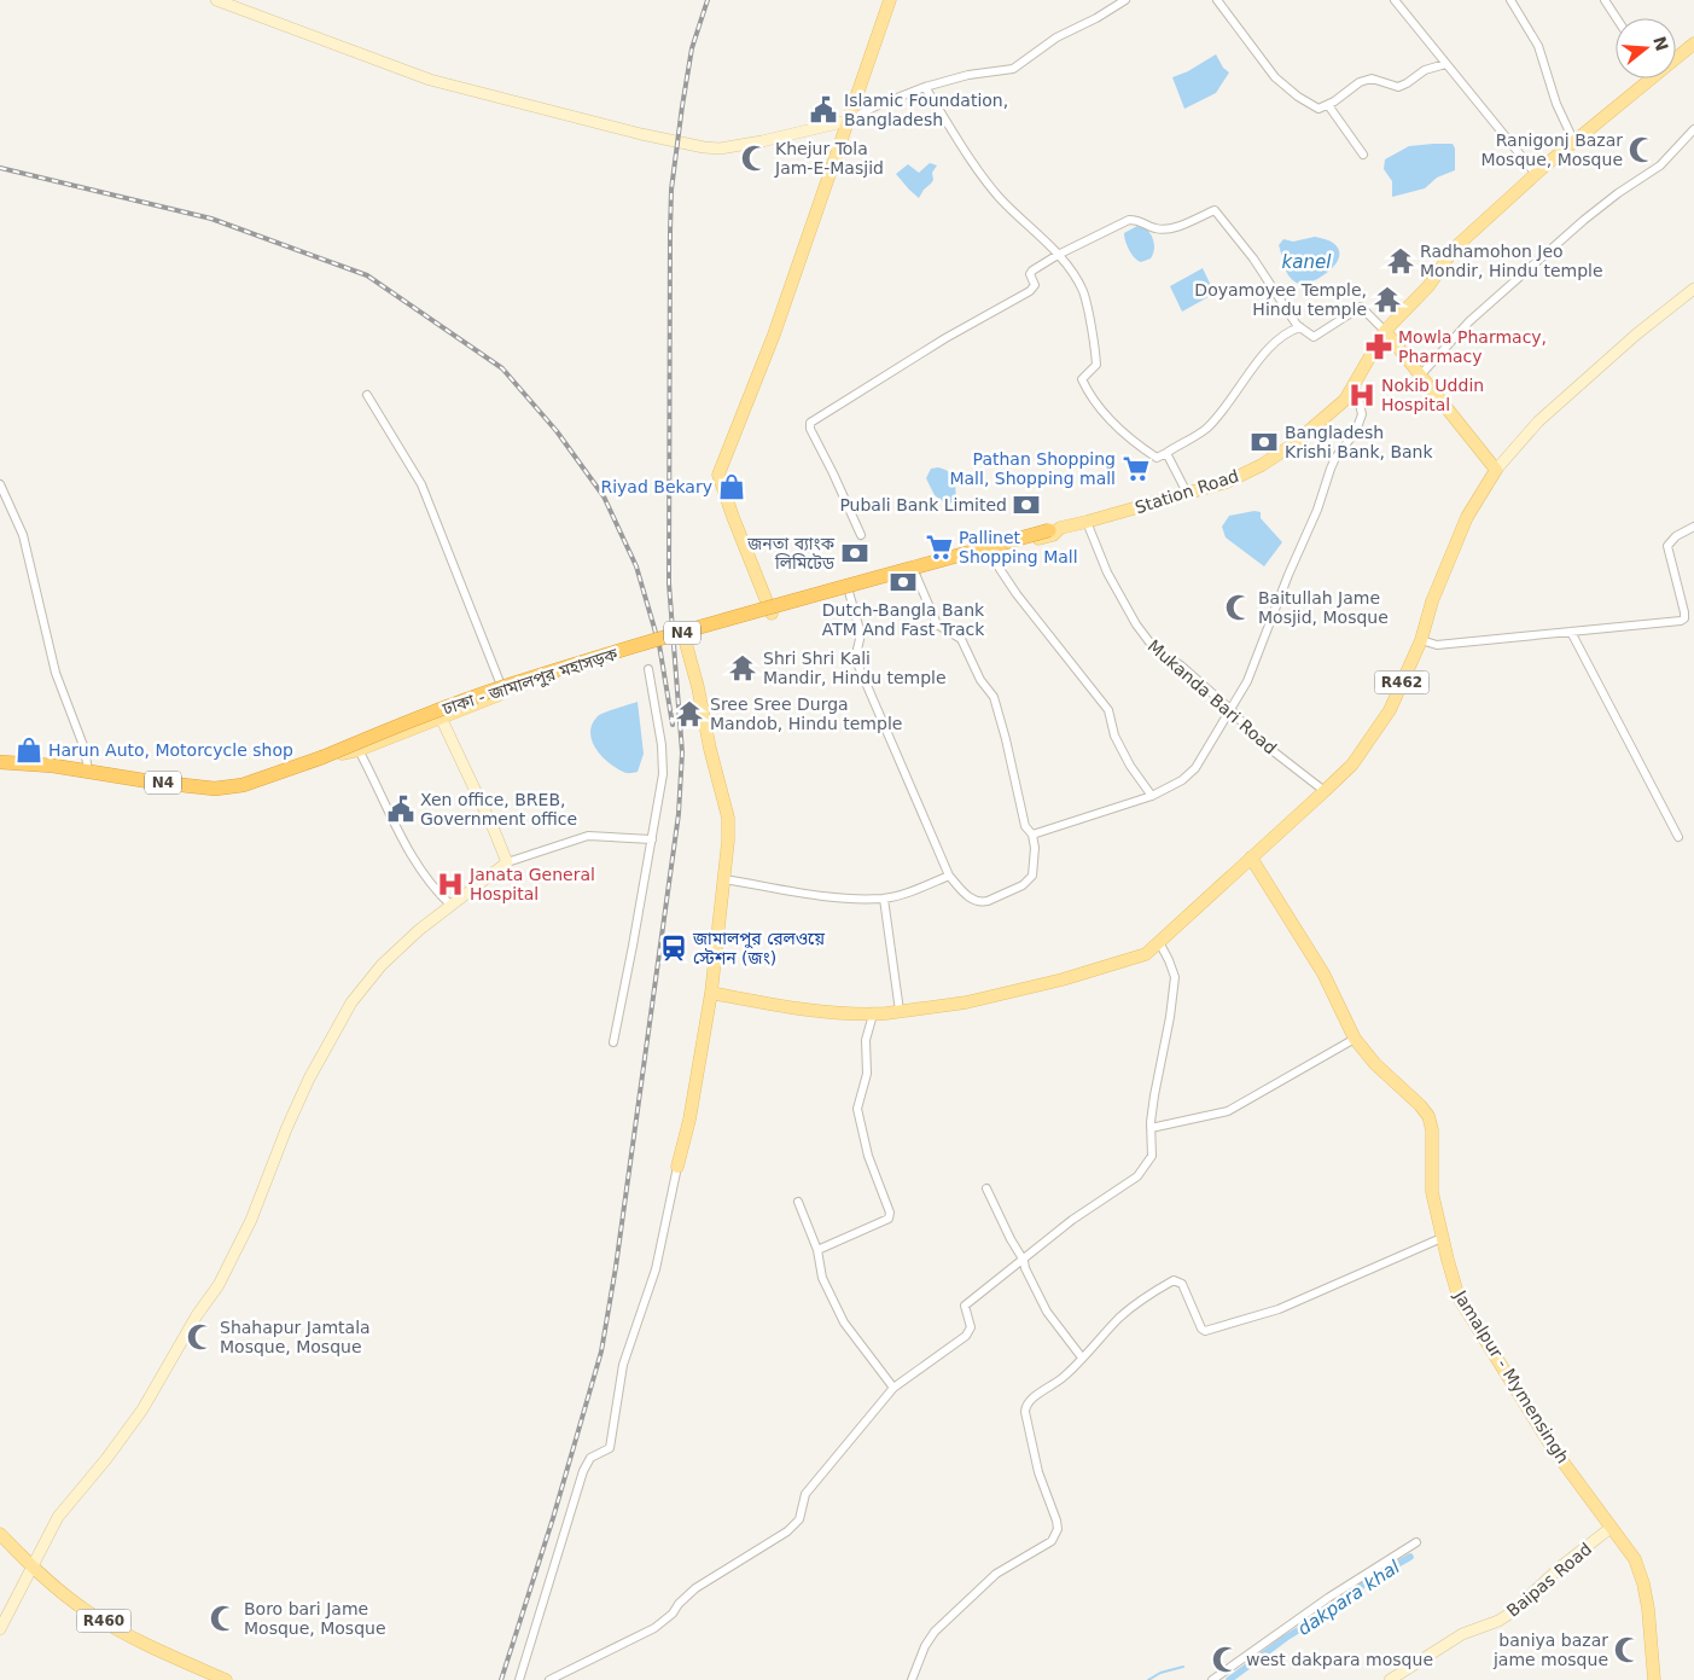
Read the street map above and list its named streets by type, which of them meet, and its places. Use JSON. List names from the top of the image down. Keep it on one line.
{"streets":{"highway":["N4","ঢাকা - জামালপুর মহাসড়ক"],"main road":["Station Road","R462","Jamalpur - Mymensingh","Baipas Road","R460"],"street":["Mukanda Bari Road"]},"crossings":[["Station Road","ঢাকা - জামালপুর মহাসড়ক"],["Station Road","Mukanda Bari Road"],["R462","Mukanda Bari Road"],["R462","Jamalpur - Mymensingh"],["Jamalpur - Mymensingh","Baipas Road"]],"water":["kanel","dakpara khal"],"places":{"public building":["Islamic Foundation, Bangladesh","Xen office, BREB, Government office"],"mosque":["Ranigonj Bazar Mosque, Mosque","Khejur Tola Jam-E-Masjid","Baitullah Jame Mosjid, Mosque","Shahapur Jamtala Mosque, Mosque","Boro bari Jame Mosque, Mosque","baniya bazar jame mosque","west dakpara mosque"],"temple":["Radhamohon Jeo Mondir, Hindu temple","Doyamoyee Temple, Hindu temple","Shri Shri Kali Mandir, Hindu temple","Sree Sree Durga Mandob, Hindu temple"],"pharmacy":["Mowla Pharmacy, Pharmacy"],"hospital":["Nokib Uddin Hospital","Janata General Hospital"],"bank":["Bangladesh Krishi Bank, Bank","Pubali Bank Limited","জনতা ব্যাংক লিমিটেড","Dutch-Bangla Bank ATM And Fast Track"],"supermarket":["Pathan Shopping Mall, Shopping mall","Pallinet Shopping Mall"],"shop":["Riyad Bekary","Harun Auto, Motorcycle shop"],"station":["জামালপুর রেলওয়ে স্টেশন (জং)"]},"north":"right"}
